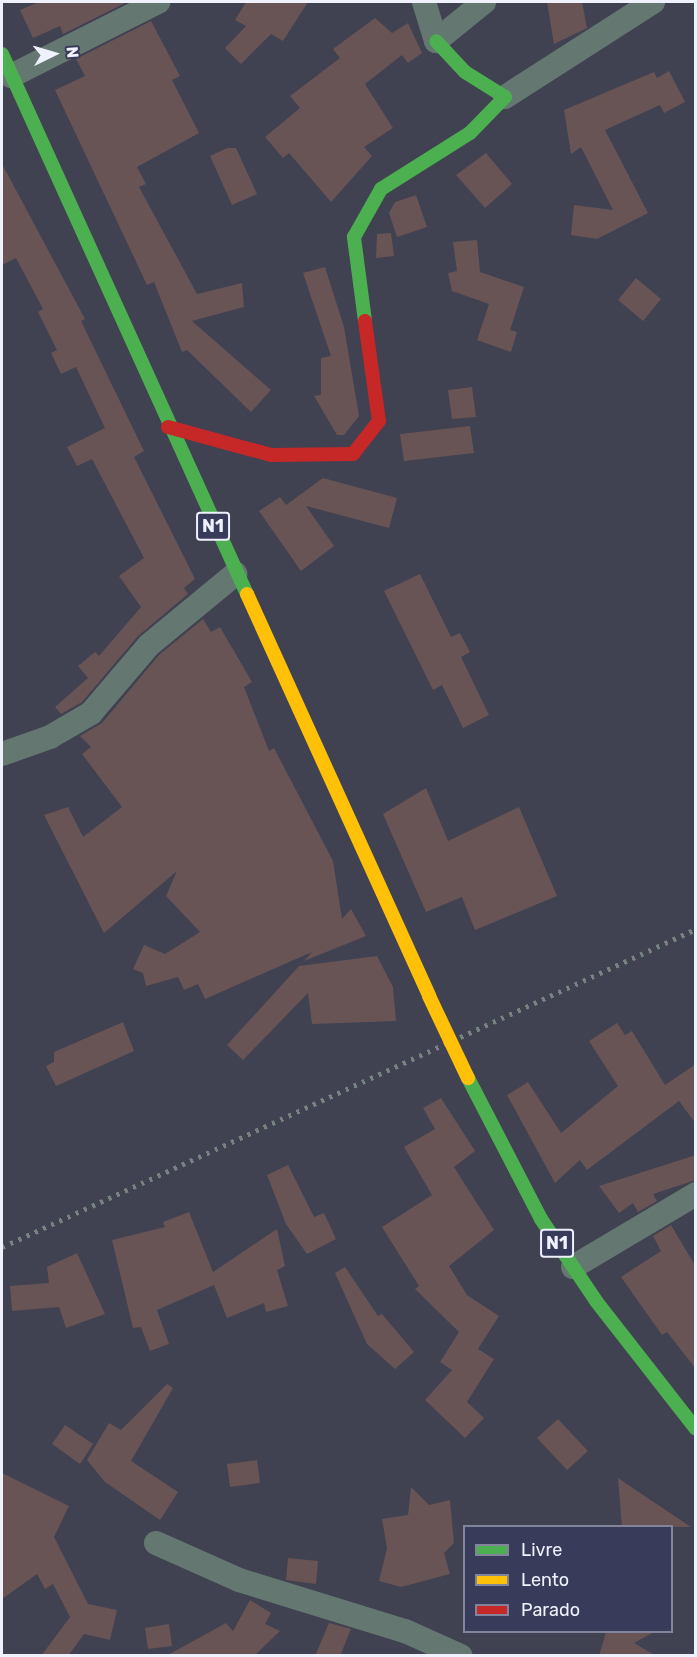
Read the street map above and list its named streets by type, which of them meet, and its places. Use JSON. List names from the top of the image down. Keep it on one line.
{"streets":{"main road":["N1"]},"legend":["Livre","Lento","Parado"],"north":"right"}
